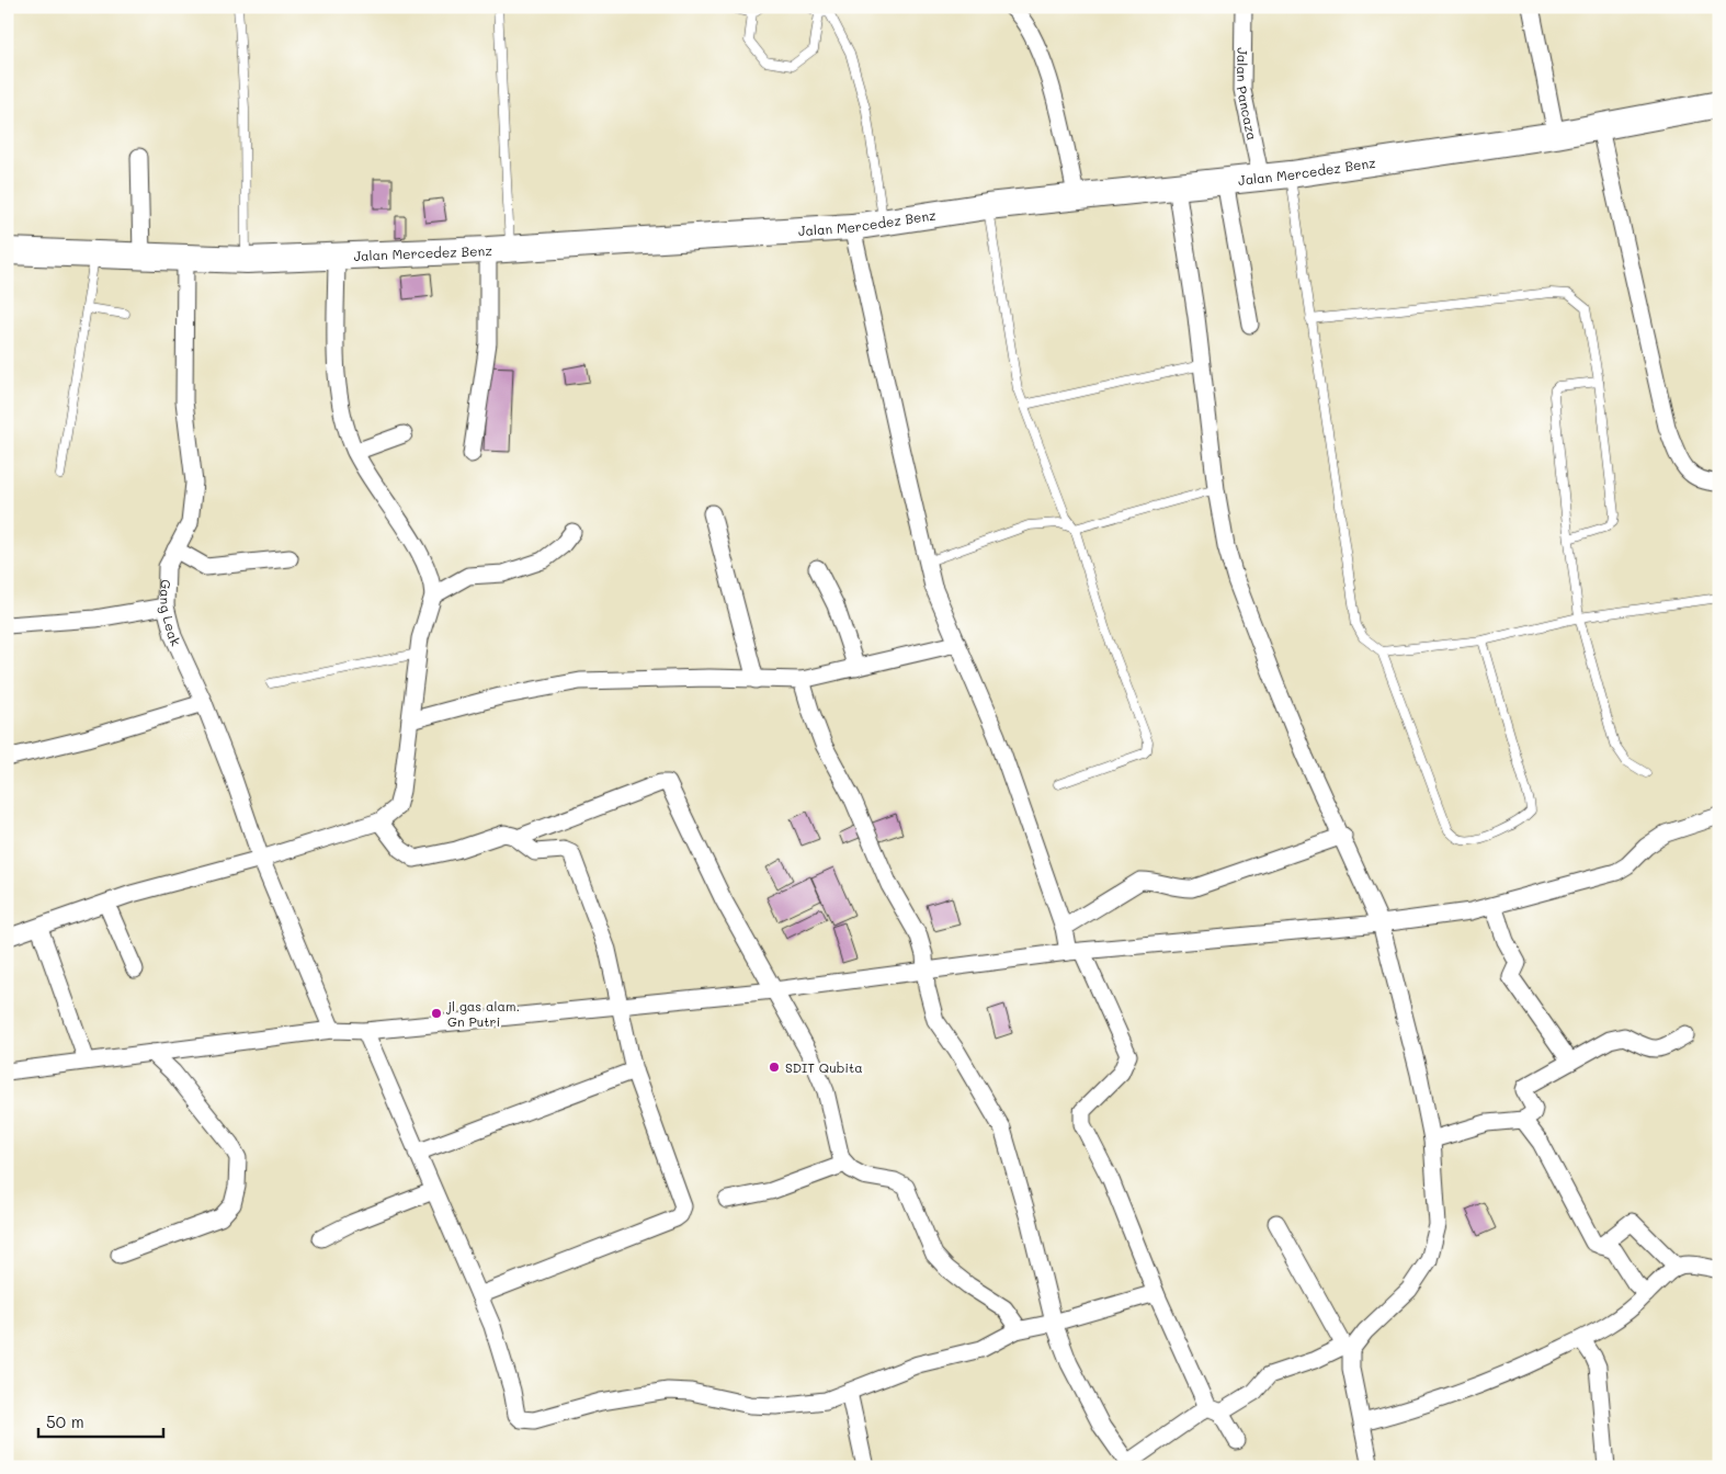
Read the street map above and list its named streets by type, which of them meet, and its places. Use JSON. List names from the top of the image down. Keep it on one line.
{"streets":{"main road":["Jalan Mercedez Benz"],"street":["Jalan Pancaza","Gang Leak"]},"crossings":[["Jalan Pancaza","Jalan Mercedez Benz"],["Jalan Mercedez Benz","Gang Leak"]],"places":["jl gas alam. Gn Putri","SDIT Qubita"],"scale_bar":"50 m"}
